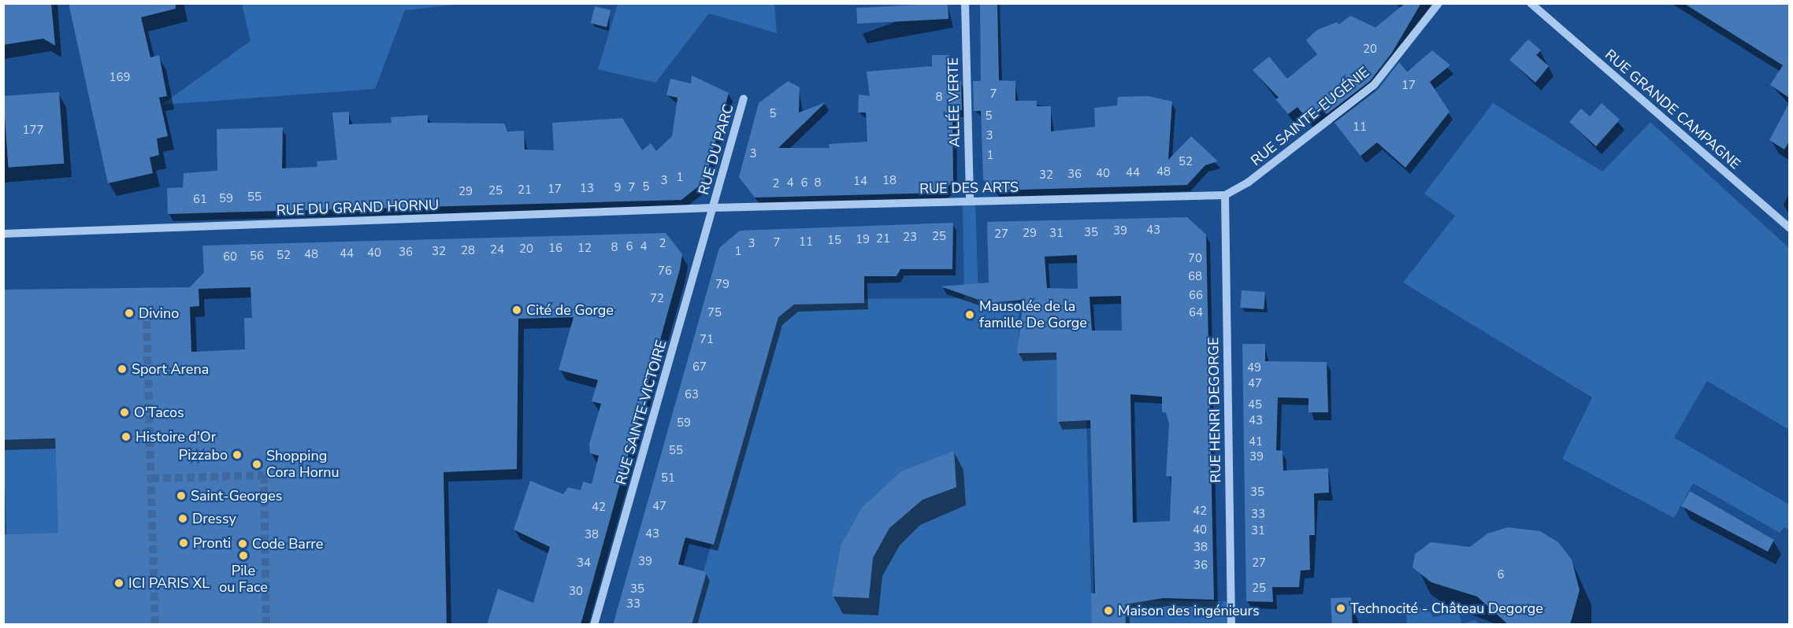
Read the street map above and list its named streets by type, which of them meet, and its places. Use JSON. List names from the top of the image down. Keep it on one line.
{"streets":{"street":["ALLÉE VERTE","RUE GRANDE CAMPAGNE","RUE SAINTE-EUGÉNIE","RUE DU PARC","RUE DES ARTS","RUE DU GRAND HORNU","RUE HENRI DEGORGE","RUE SAINTE-VICTOIRE"]},"crossings":[["ALLÉE VERTE","RUE DES ARTS"],["RUE SAINTE-EUGÉNIE","RUE DES ARTS"],["RUE SAINTE-EUGÉNIE","RUE HENRI DEGORGE"],["RUE DU PARC","RUE DES ARTS"],["RUE DU PARC","RUE DU GRAND HORNU"],["RUE DU PARC","RUE SAINTE-VICTOIRE"],["RUE DES ARTS","RUE DU GRAND HORNU"],["RUE DES ARTS","RUE HENRI DEGORGE"],["RUE DES ARTS","RUE SAINTE-VICTOIRE"],["RUE DU GRAND HORNU","RUE SAINTE-VICTOIRE"]],"places":["Cité de Gorge","Divino","Mausolée de la famille De Gorge","Sport Arena","O'Tacos","Histoire d'Or","Pizzabo","Shopping Cora Hornu","Saint-Georges","Dressy","Pronti","Code Barre","Pile ou Face","ICI PARIS XL","Technocité - Château Degorge","Maison des ingénieurs"],"house_numbers":["20","169","17","7","8","5","5","11","177","3","3","1","52","48","44","40","36","32","1","3","18","14","4","6","8","2","5","9","7","13","17","21","25","29","55","59","61","43","39","35","29","31","27","25","23","21","19","15","11","7","2","3","6","4","8","16","12","20","24","28","32","1","36","40","44","48","52","56","60","70","76","68","79","66","72","75","64","71","67","49","47","63","45","43","59","41","55","39","51","35","47","42","42","33","40","31","43","38","38","39","34","27","36","6","25","35","30","33"]}
